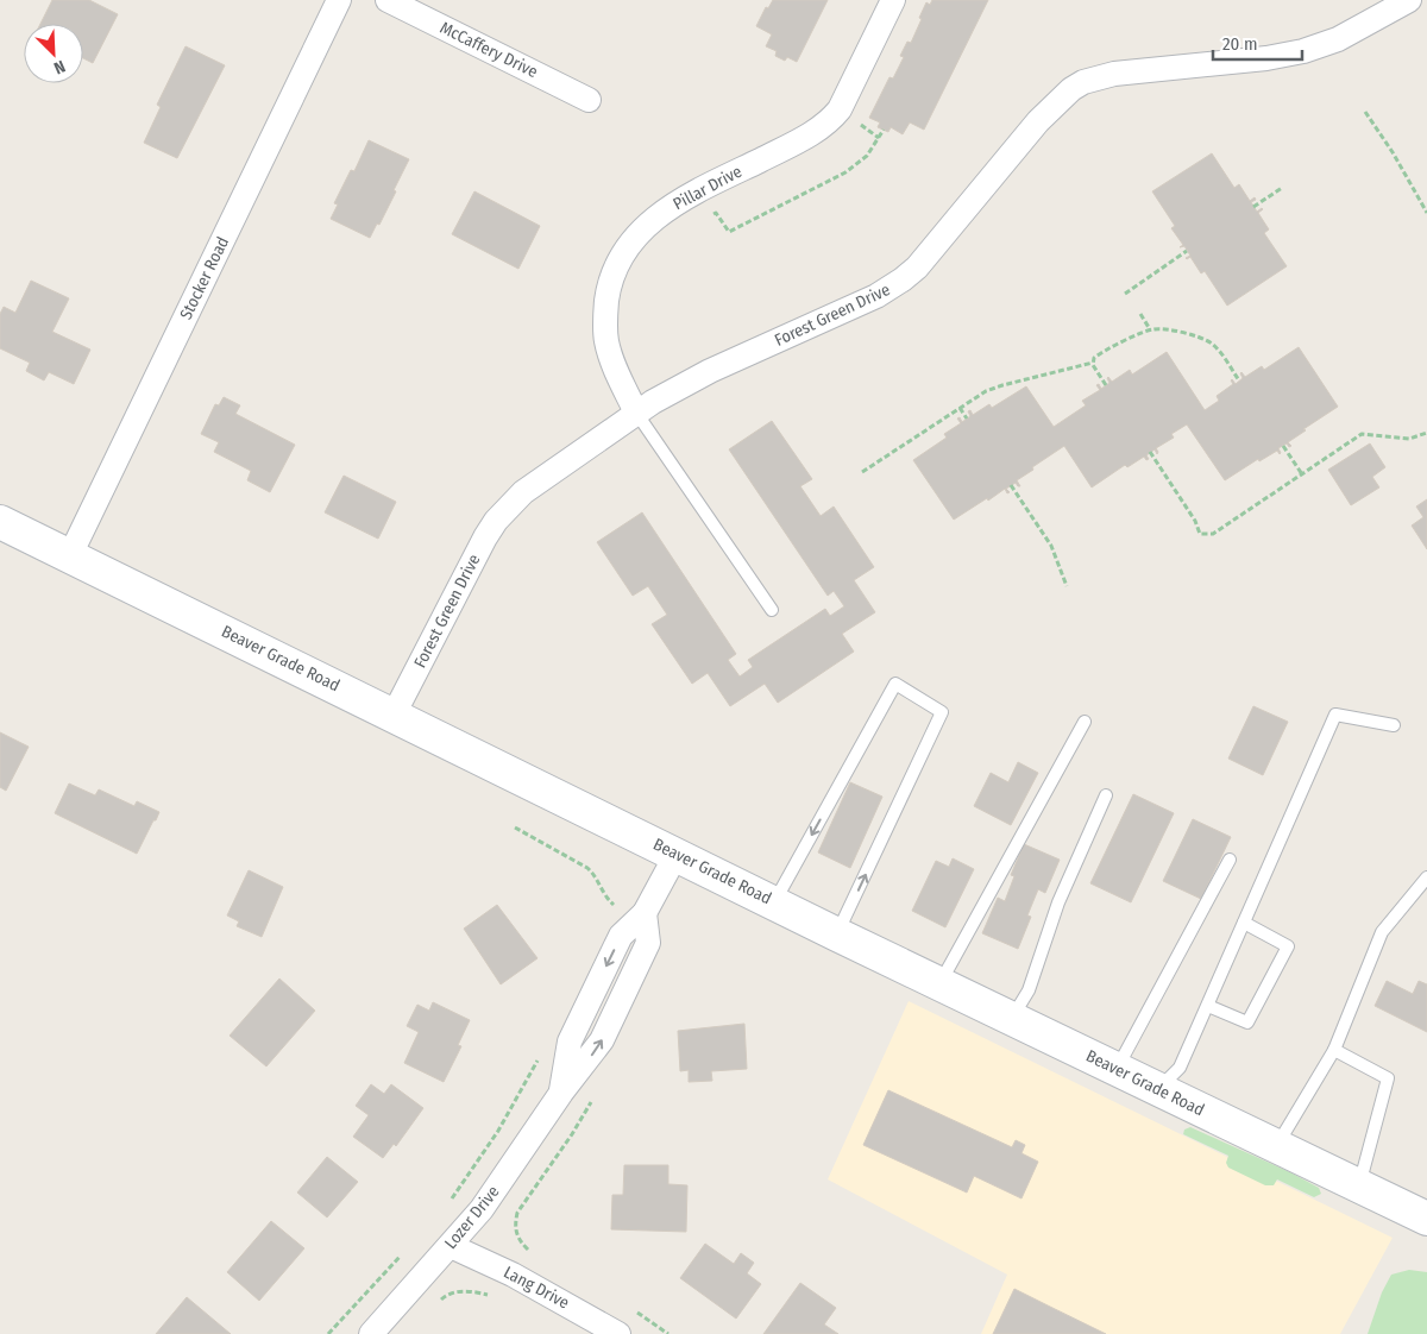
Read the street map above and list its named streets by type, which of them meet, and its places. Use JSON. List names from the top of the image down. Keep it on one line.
{"streets":{"main road":["Beaver Grade Road"],"street":["McCaffery Drive","Pillar Drive","Stocker Road","Forest Green Drive","Lozer Drive","Lang Drive"]},"crossings":[["Pillar Drive","Forest Green Drive"],["Stocker Road","Beaver Grade Road"],["Forest Green Drive","Beaver Grade Road"],["Beaver Grade Road","Lozer Drive"],["Lozer Drive","Lang Drive"]],"scale_bar":"20 m","north":"bottom right"}
